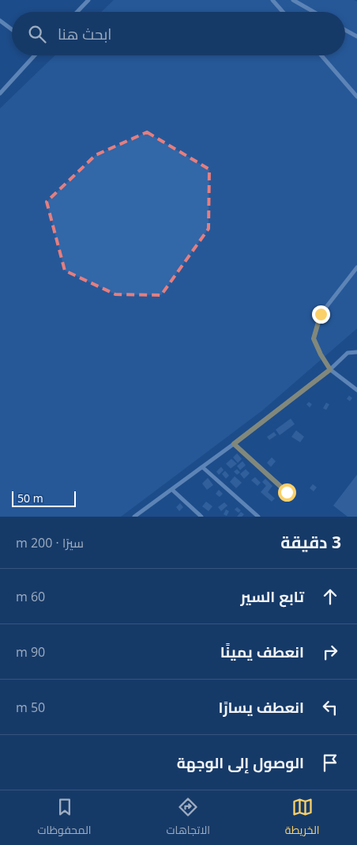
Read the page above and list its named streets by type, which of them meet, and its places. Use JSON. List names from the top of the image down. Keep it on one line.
{"scale_bar":"50 m","page":{"search":"ابحث هنا","scale":"50 m","heading":["3 دقيقة","سيرًا · 200 m"],"list":[["تابع السير","60 m"],["انعطف يمينًا","90 m"],["انعطف يسارًا","50 m"],"الوصول إلى الوجهة"],"nav":["الخريطة","الاتجاهات","المحفوظات"]}}
